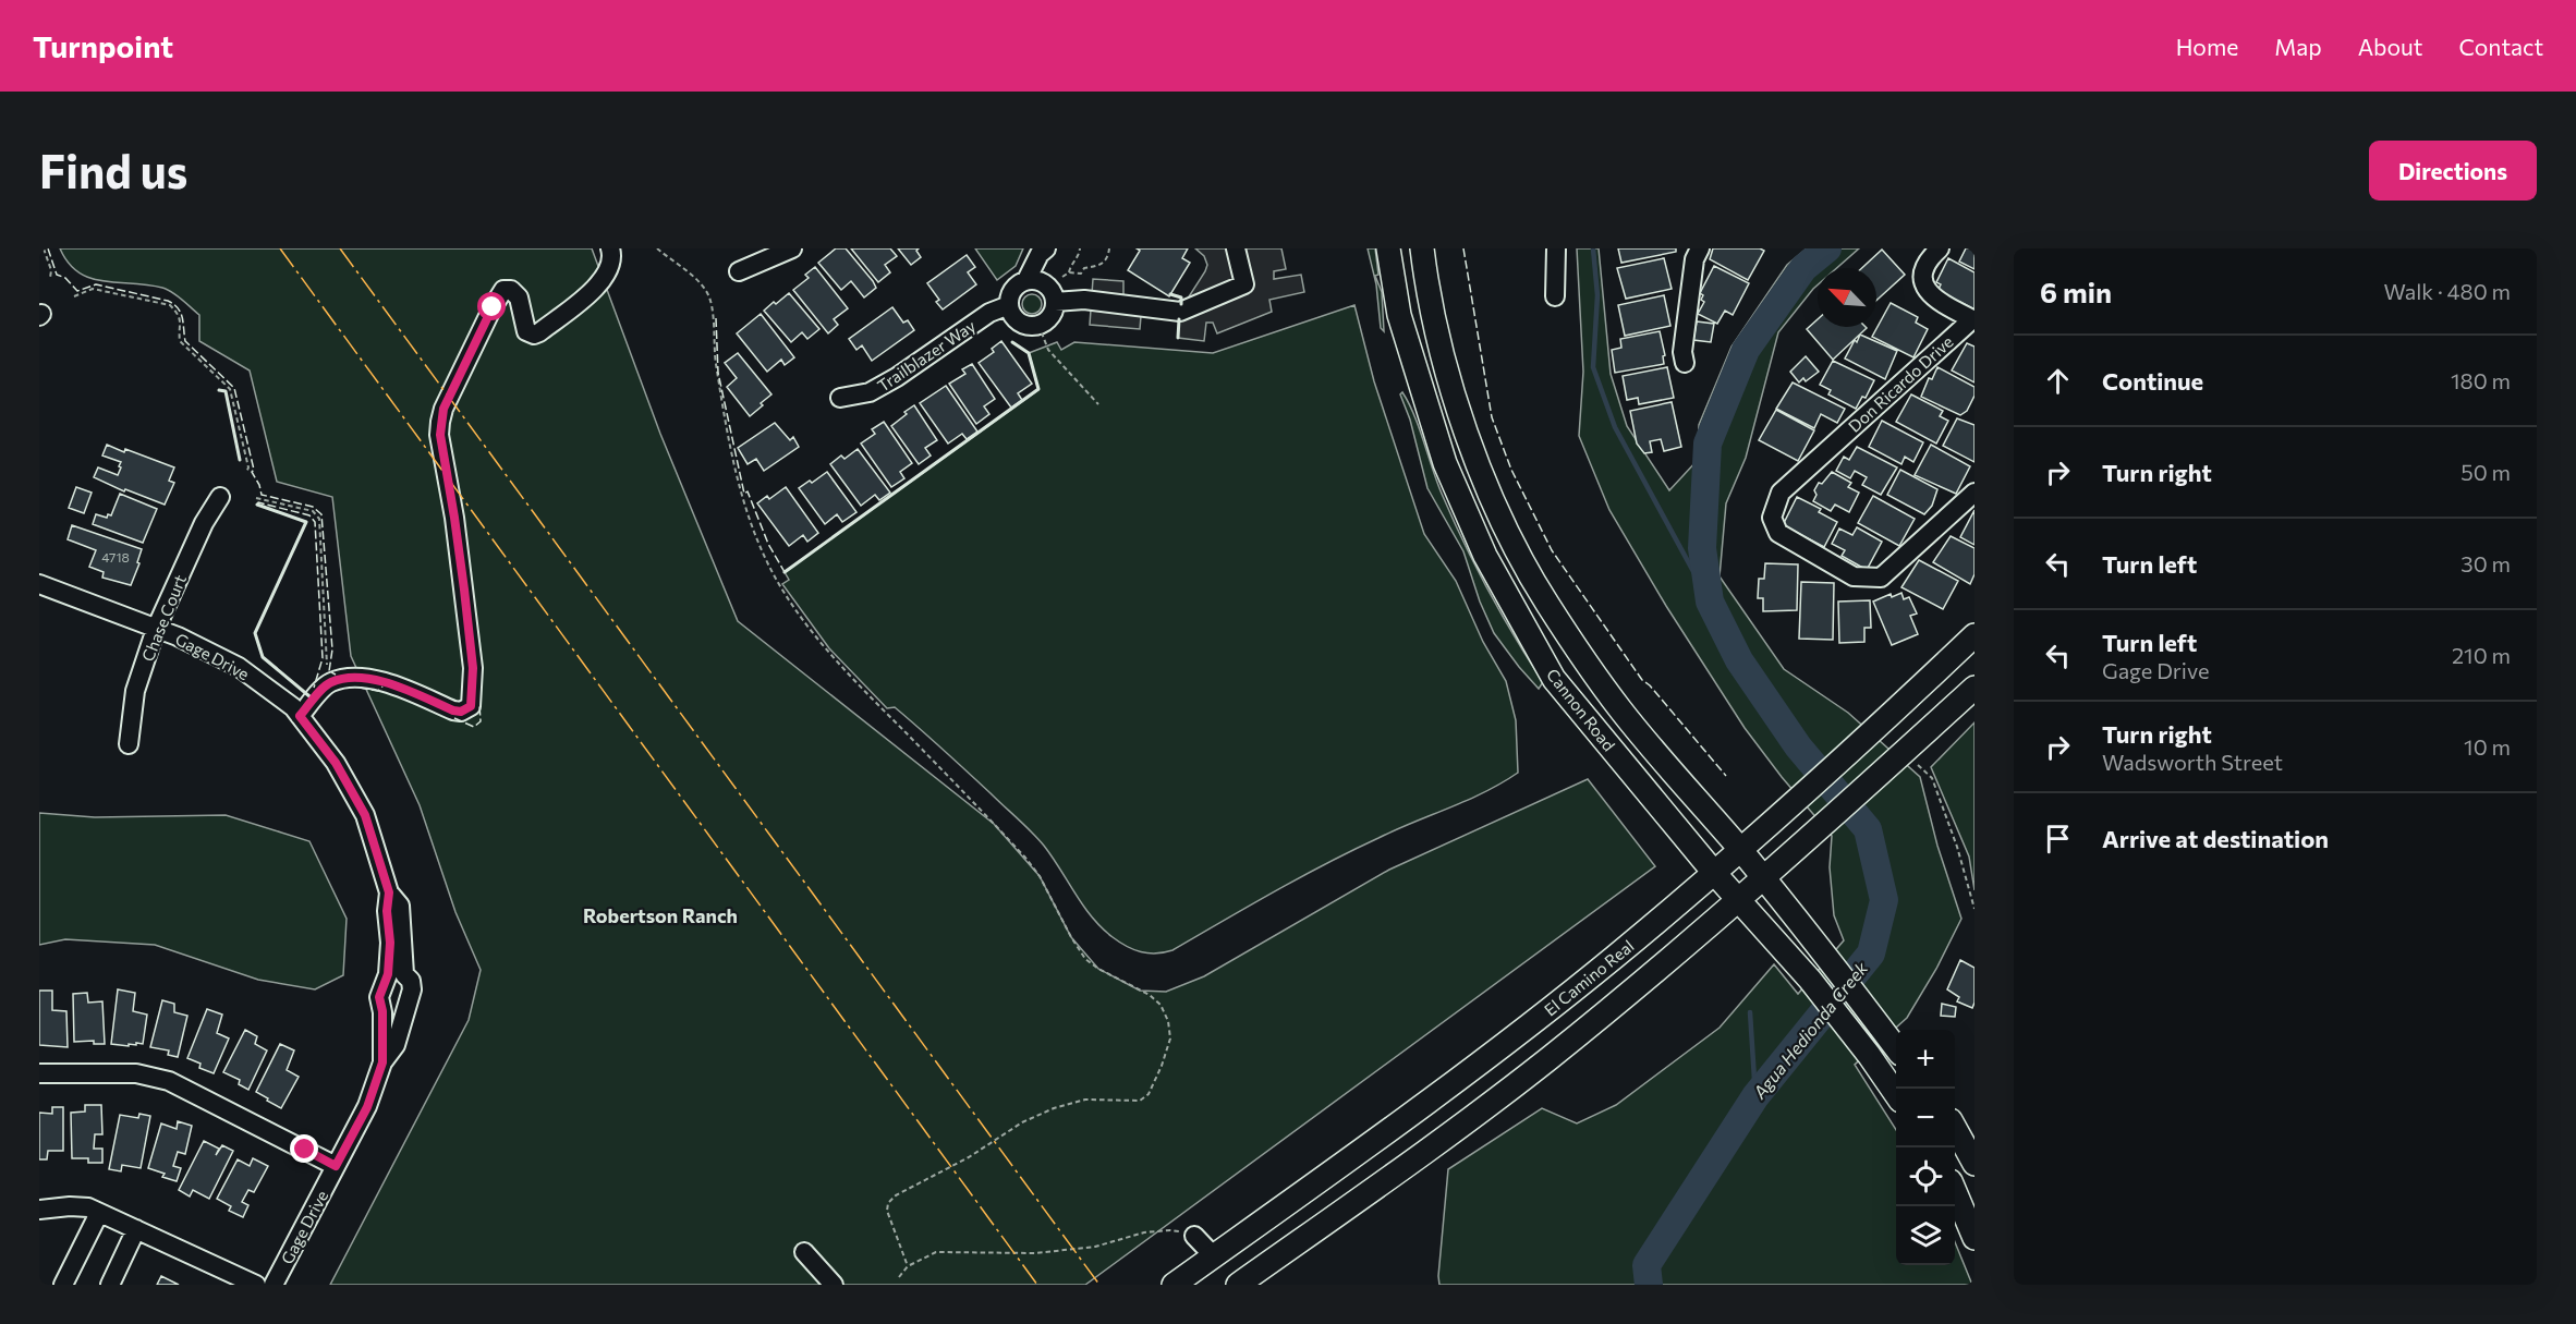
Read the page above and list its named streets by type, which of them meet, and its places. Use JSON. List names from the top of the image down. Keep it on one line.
{"streets":{"main road":["Cannon Road","El Camino Real"],"street":["Trailblazer Way","Don Ricardo Drive","Chase Court","Gage Drive"]},"crossings":[["Chase Court","Gage Drive"],["Cannon Road","El Camino Real"]],"districts":["Robertson Ranch"],"water":["Agua Hedionda Creek"],"house_numbers":["4718"],"north":"top left","page":{"header":"Turnpoint","nav":["Home","Map","About","Contact"],"buttons":"Directions","title":"Find us","heading":["6 min","Walk · 480 m"],"list":[["Continue","180 m"],["Turn right","50 m"],["Turn left","30 m"],["Turn left","Gage Drive","210 m"],["Turn right","Wadsworth Street","10 m"],"Arrive at destination"],"map_buttons":["+","−"]}}
